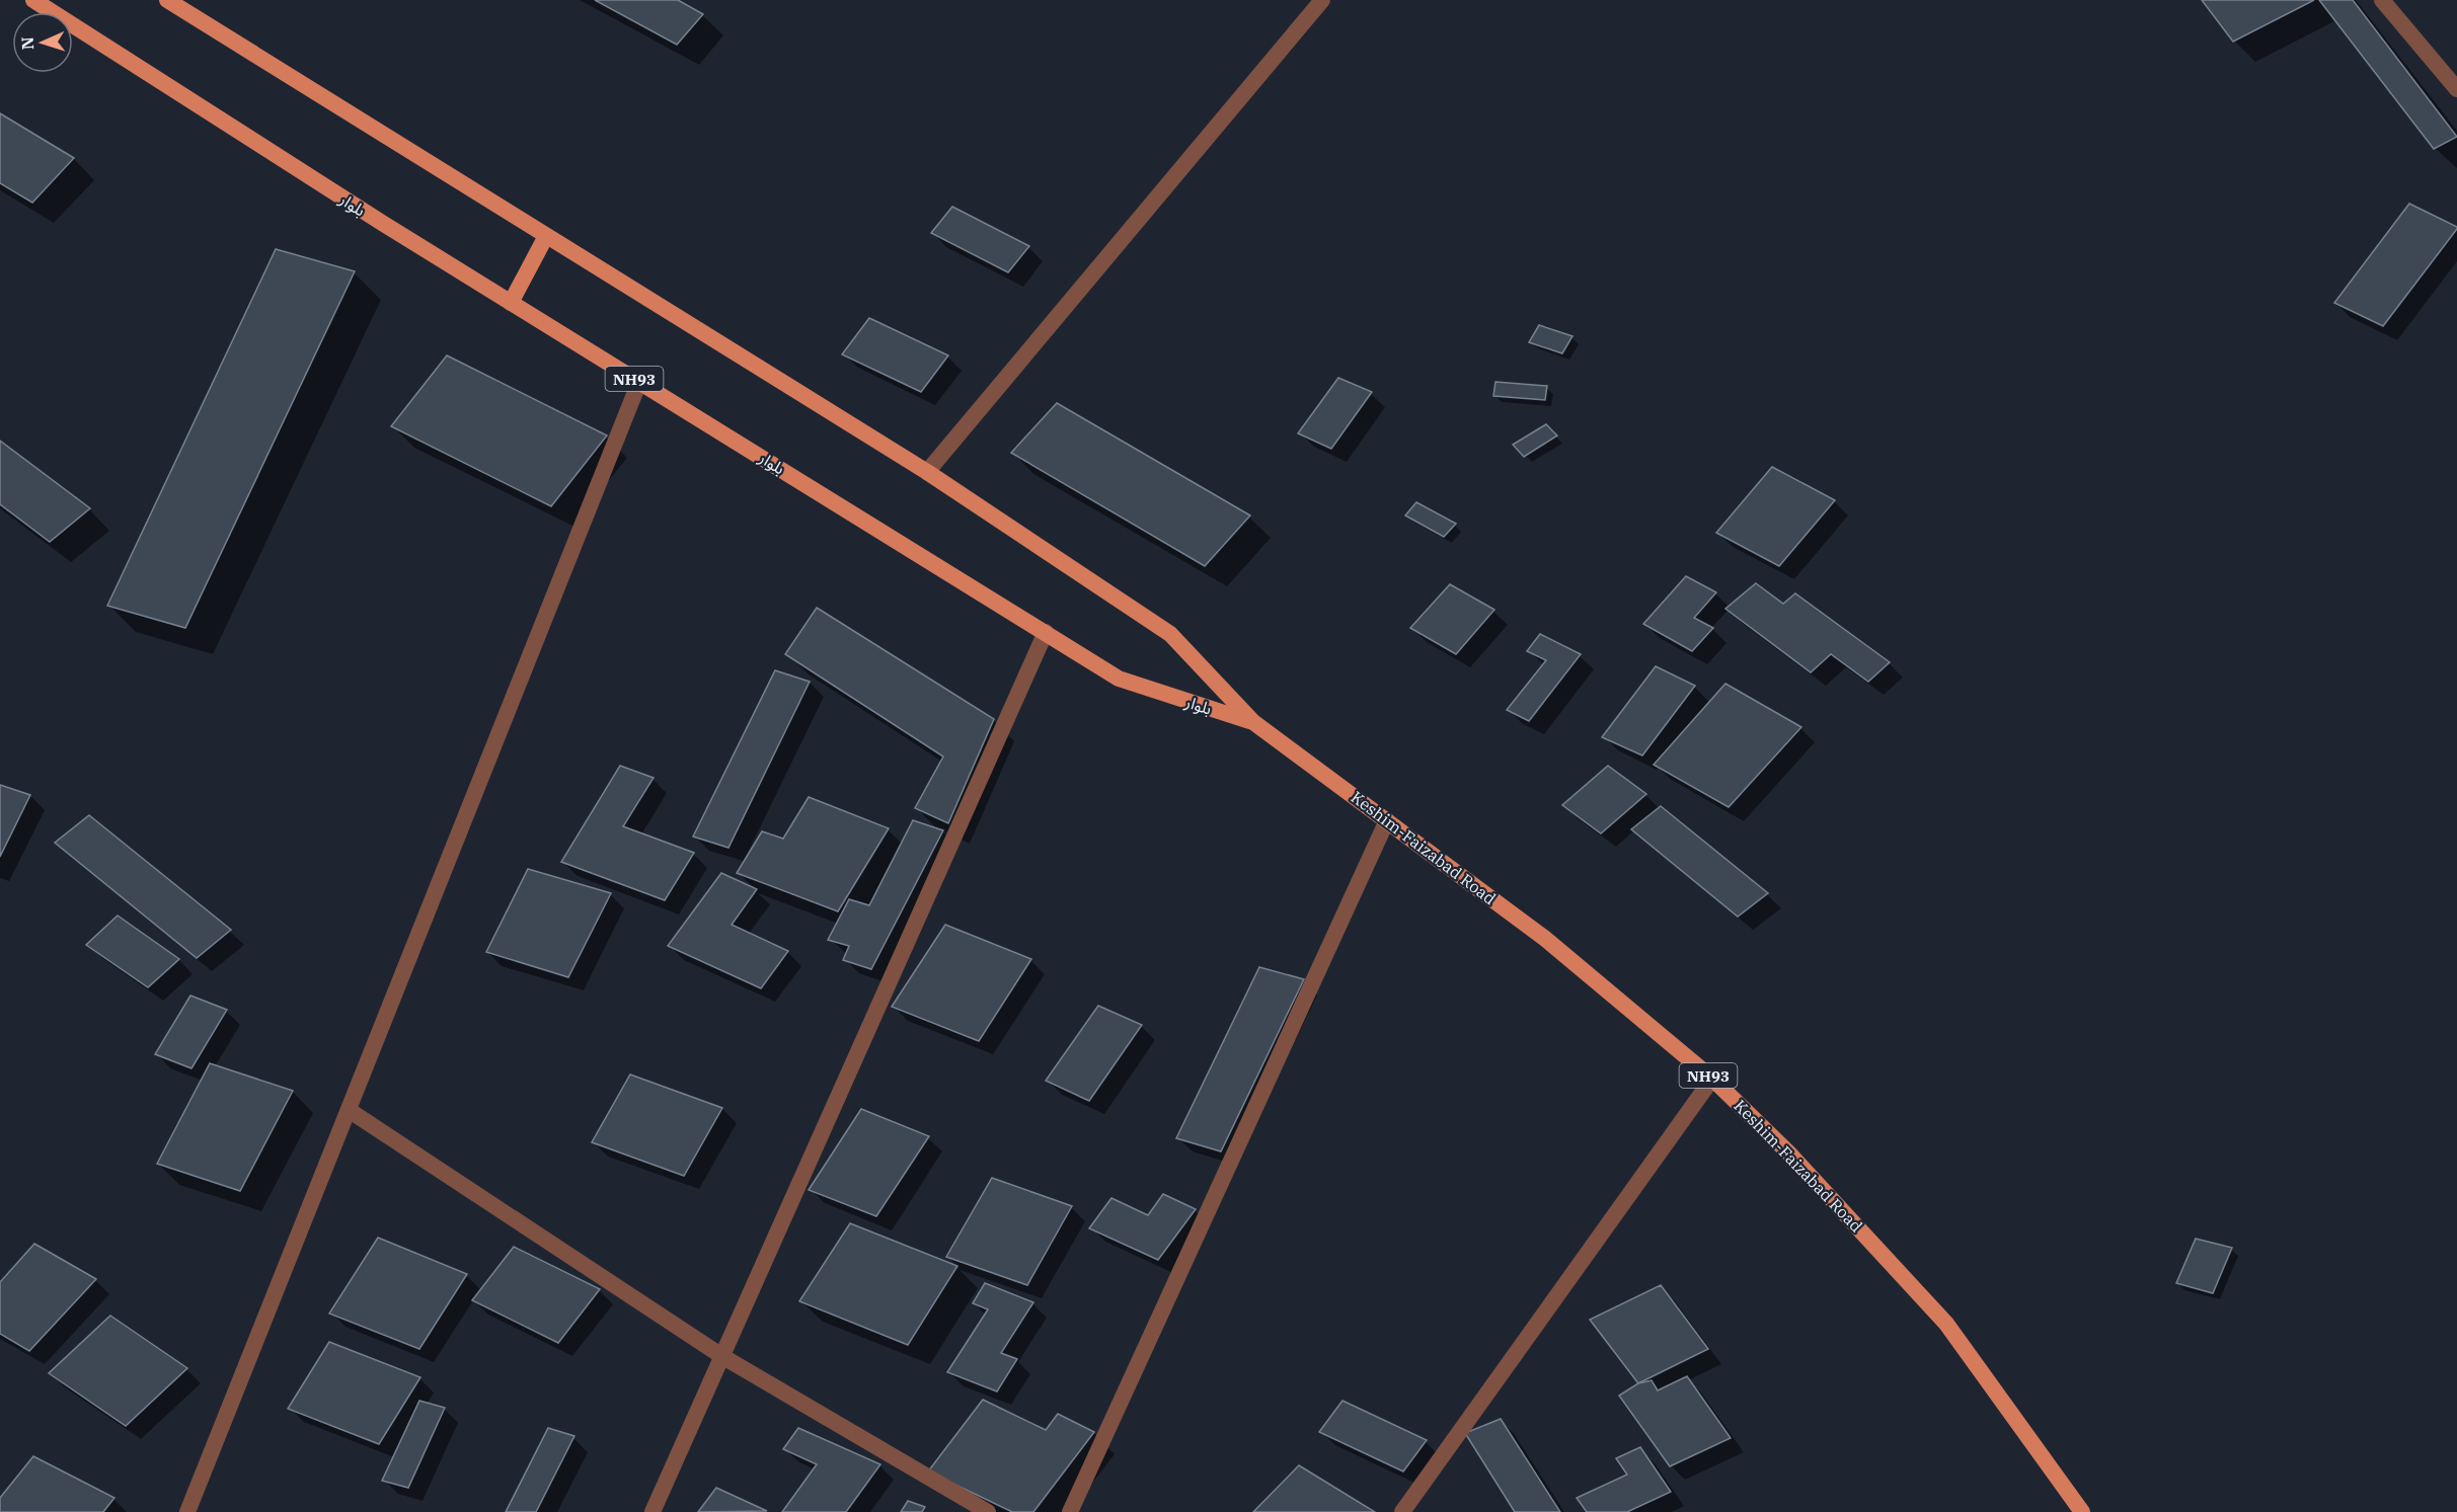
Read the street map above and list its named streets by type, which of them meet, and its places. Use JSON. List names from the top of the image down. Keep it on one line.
{"streets":{"main road":["بلوار","NH93","Keshim-Faizabad Road"]},"crossings":[["بلوار","Keshim-Faizabad Road"]],"north":"left"}
